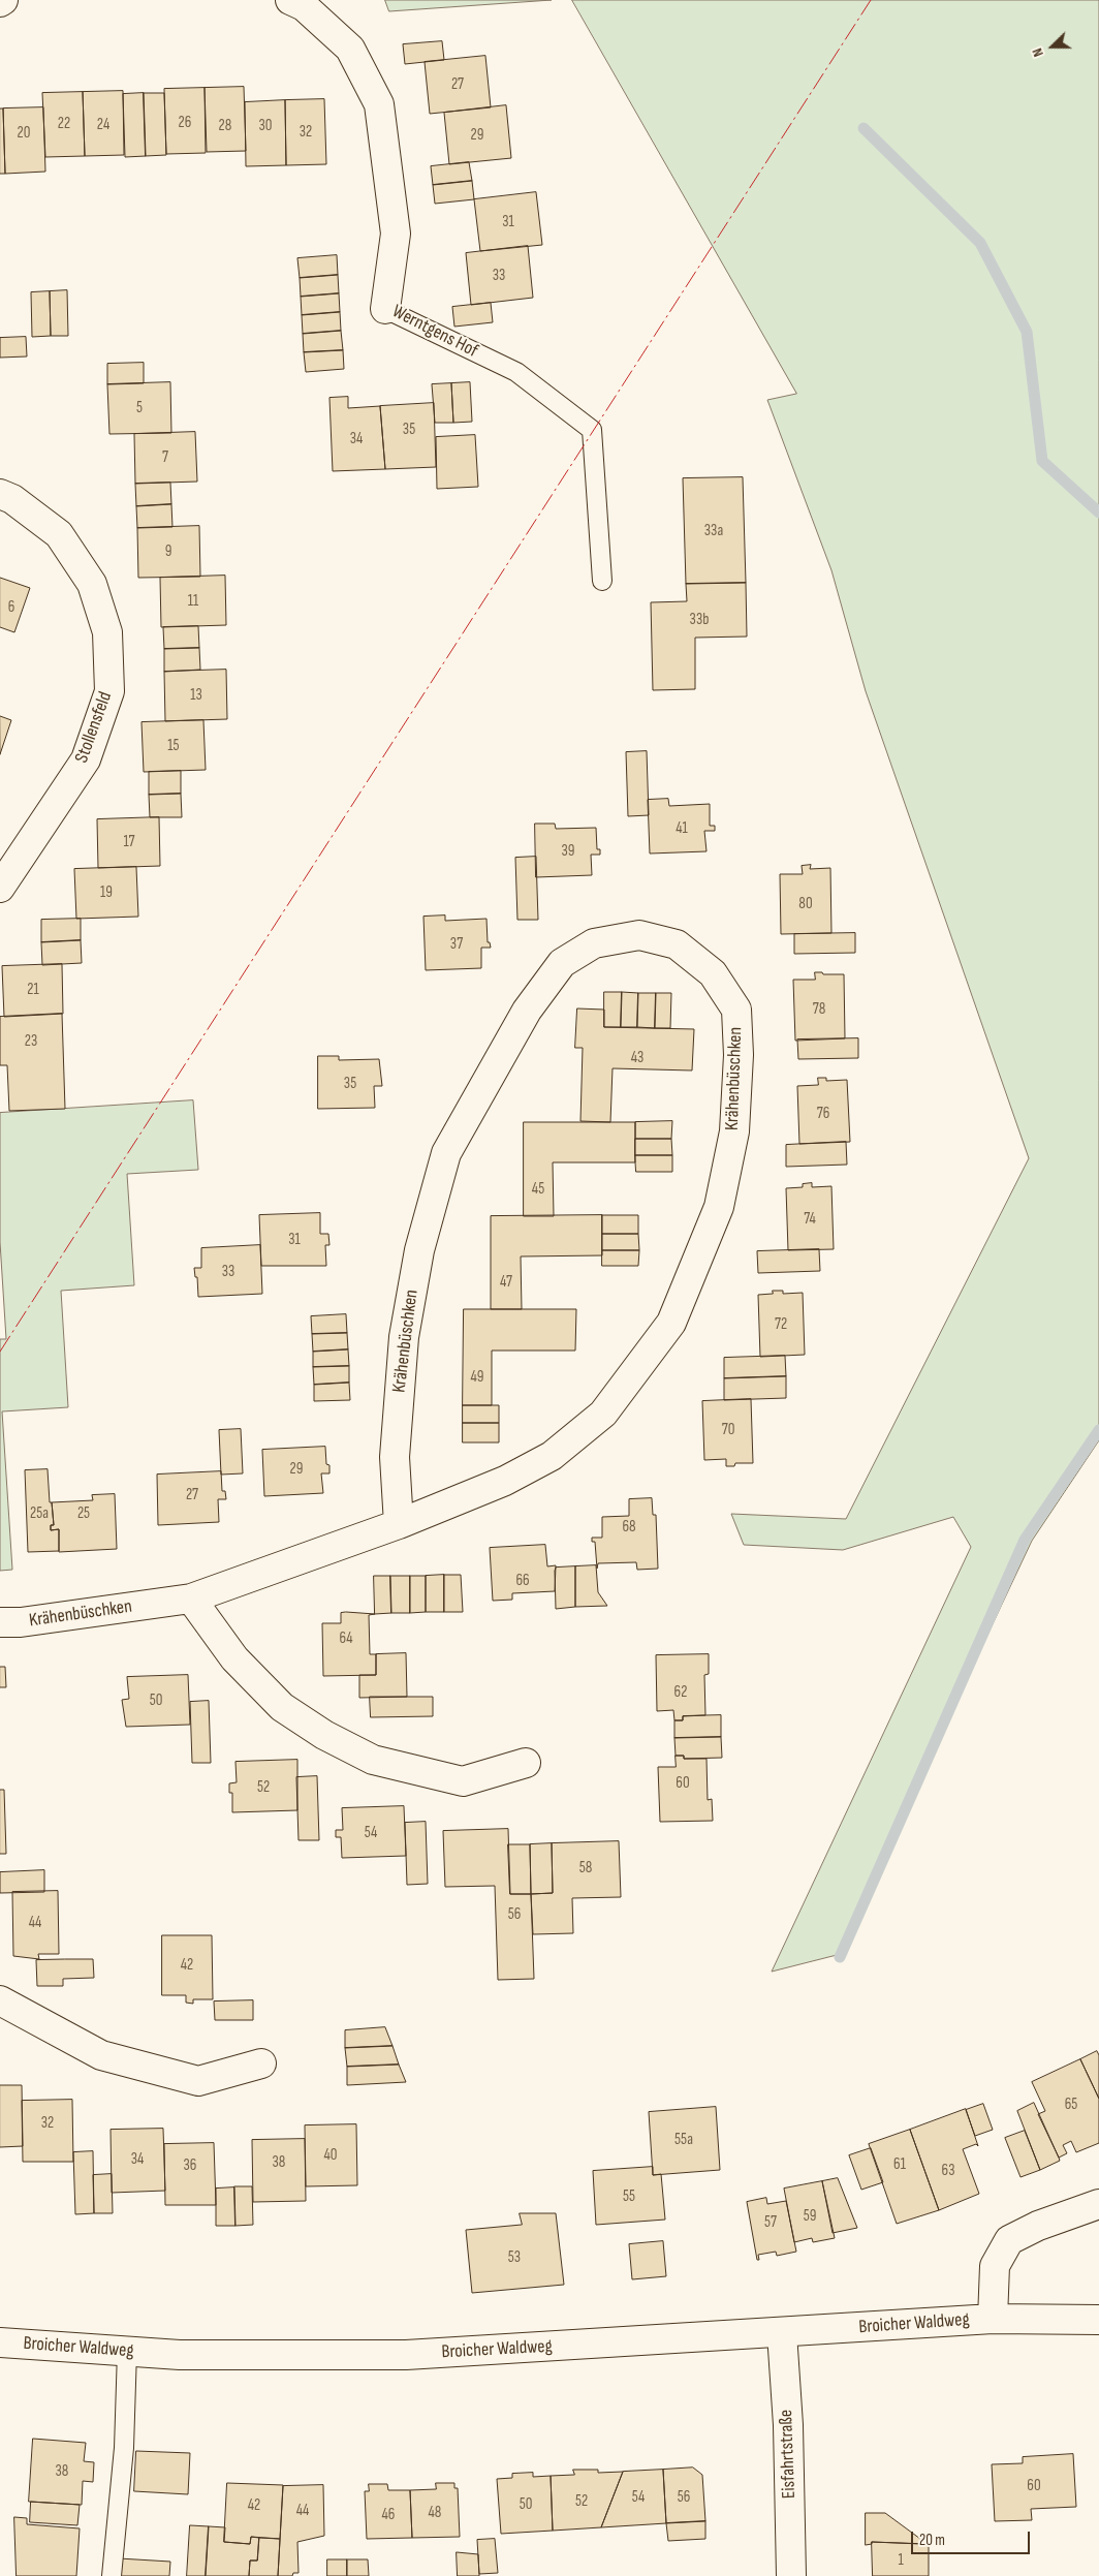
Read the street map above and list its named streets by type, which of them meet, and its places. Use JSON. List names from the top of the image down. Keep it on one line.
{"streets":{"street":["Werntgens Hof","Stollensfeld","Krähenbüschken","Broicher Waldweg","Eisfahrtstraße"]},"crossings":[["Broicher Waldweg","Eisfahrtstraße"]],"house_numbers":["27","26","22","24","28","30","32","20","29","31","33","5","35","34","7","33a","9","11","6","33b","13","15","41","17","39","19","80","37","21","78","23","43","35","76","45","74","31","33","47","72","49","70","29","27","25a","25","68","66","64","62","50","60","52","54","58","56","44","42","65","32","55a","40","34","38","61","36","63","55","59","57","53","38","60","54","56","52","50","42","44","48","46","1"],"scale_bar":"20 m","north":"left"}
